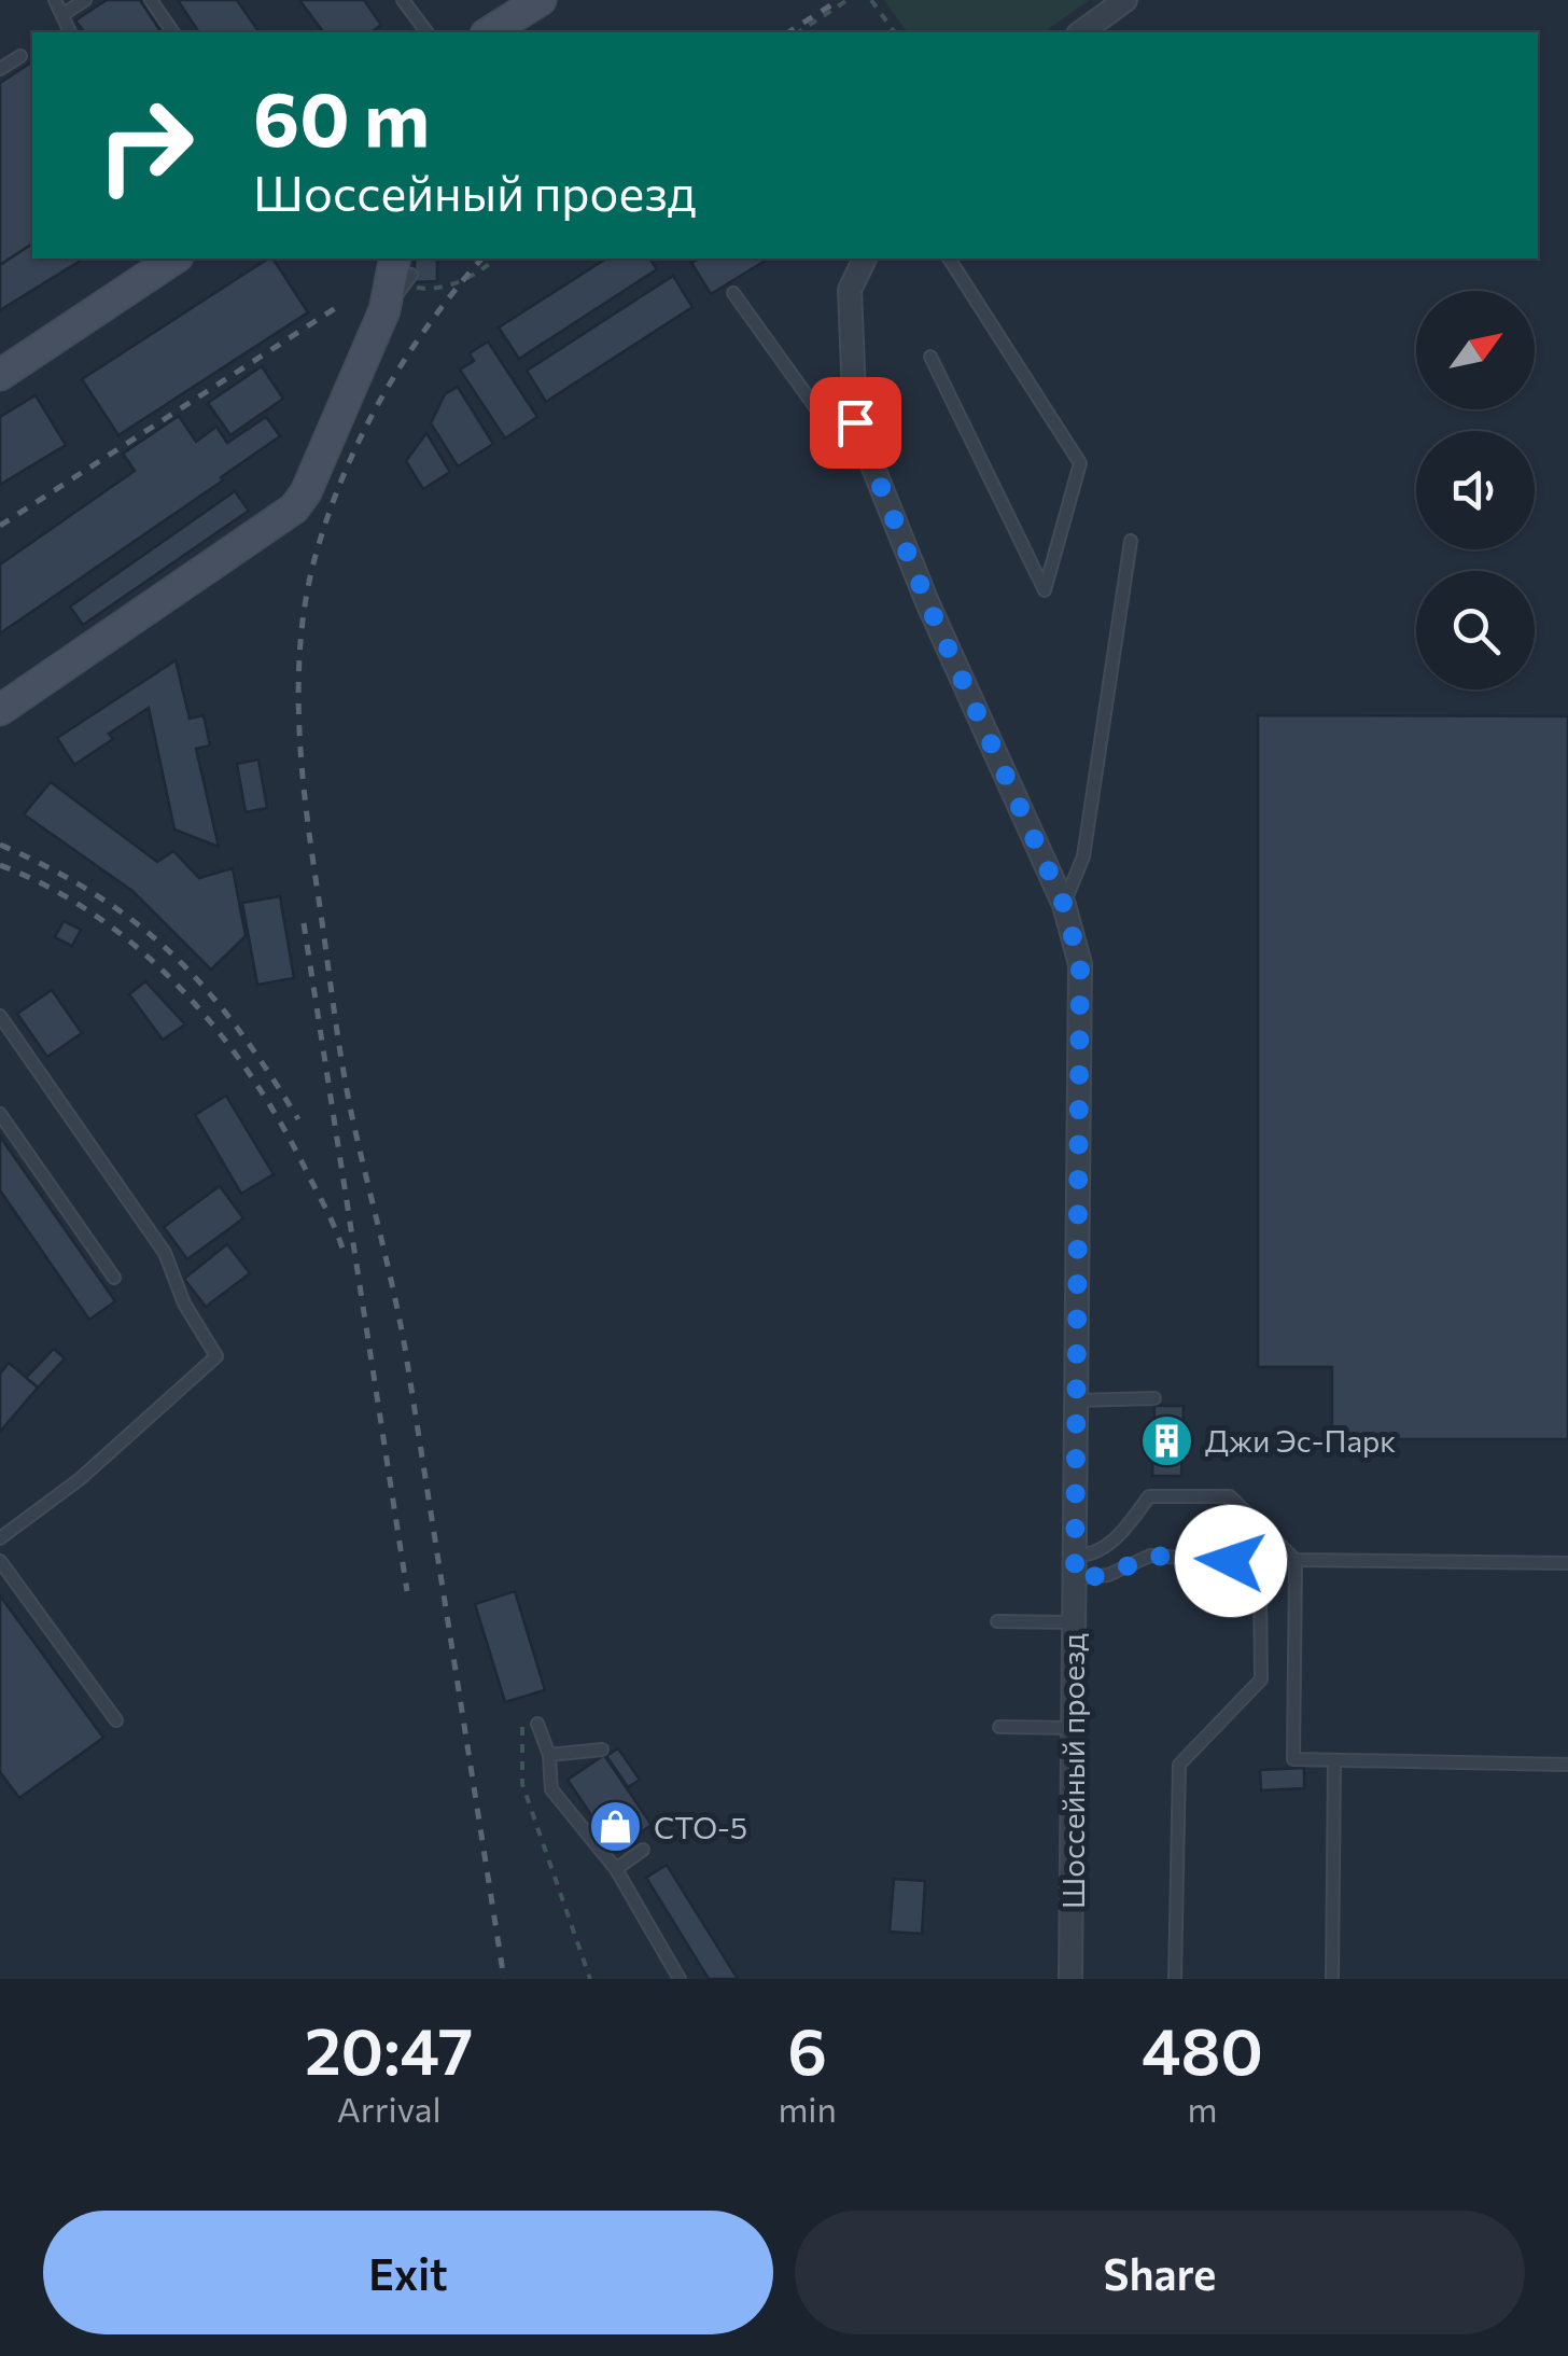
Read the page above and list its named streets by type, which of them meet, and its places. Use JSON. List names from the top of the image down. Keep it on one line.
{"streets":{"street":["Шоссейный проезд"]},"places":{"building":["Джи Эс-Парк"],"shop":["СТО-5"]},"north":"top right","page":{"turn":["60 m","Шоссейный проезд"],"eta":["20:47","Arrival","6","min","480","m"],"buttons":["Exit","Share"]}}
